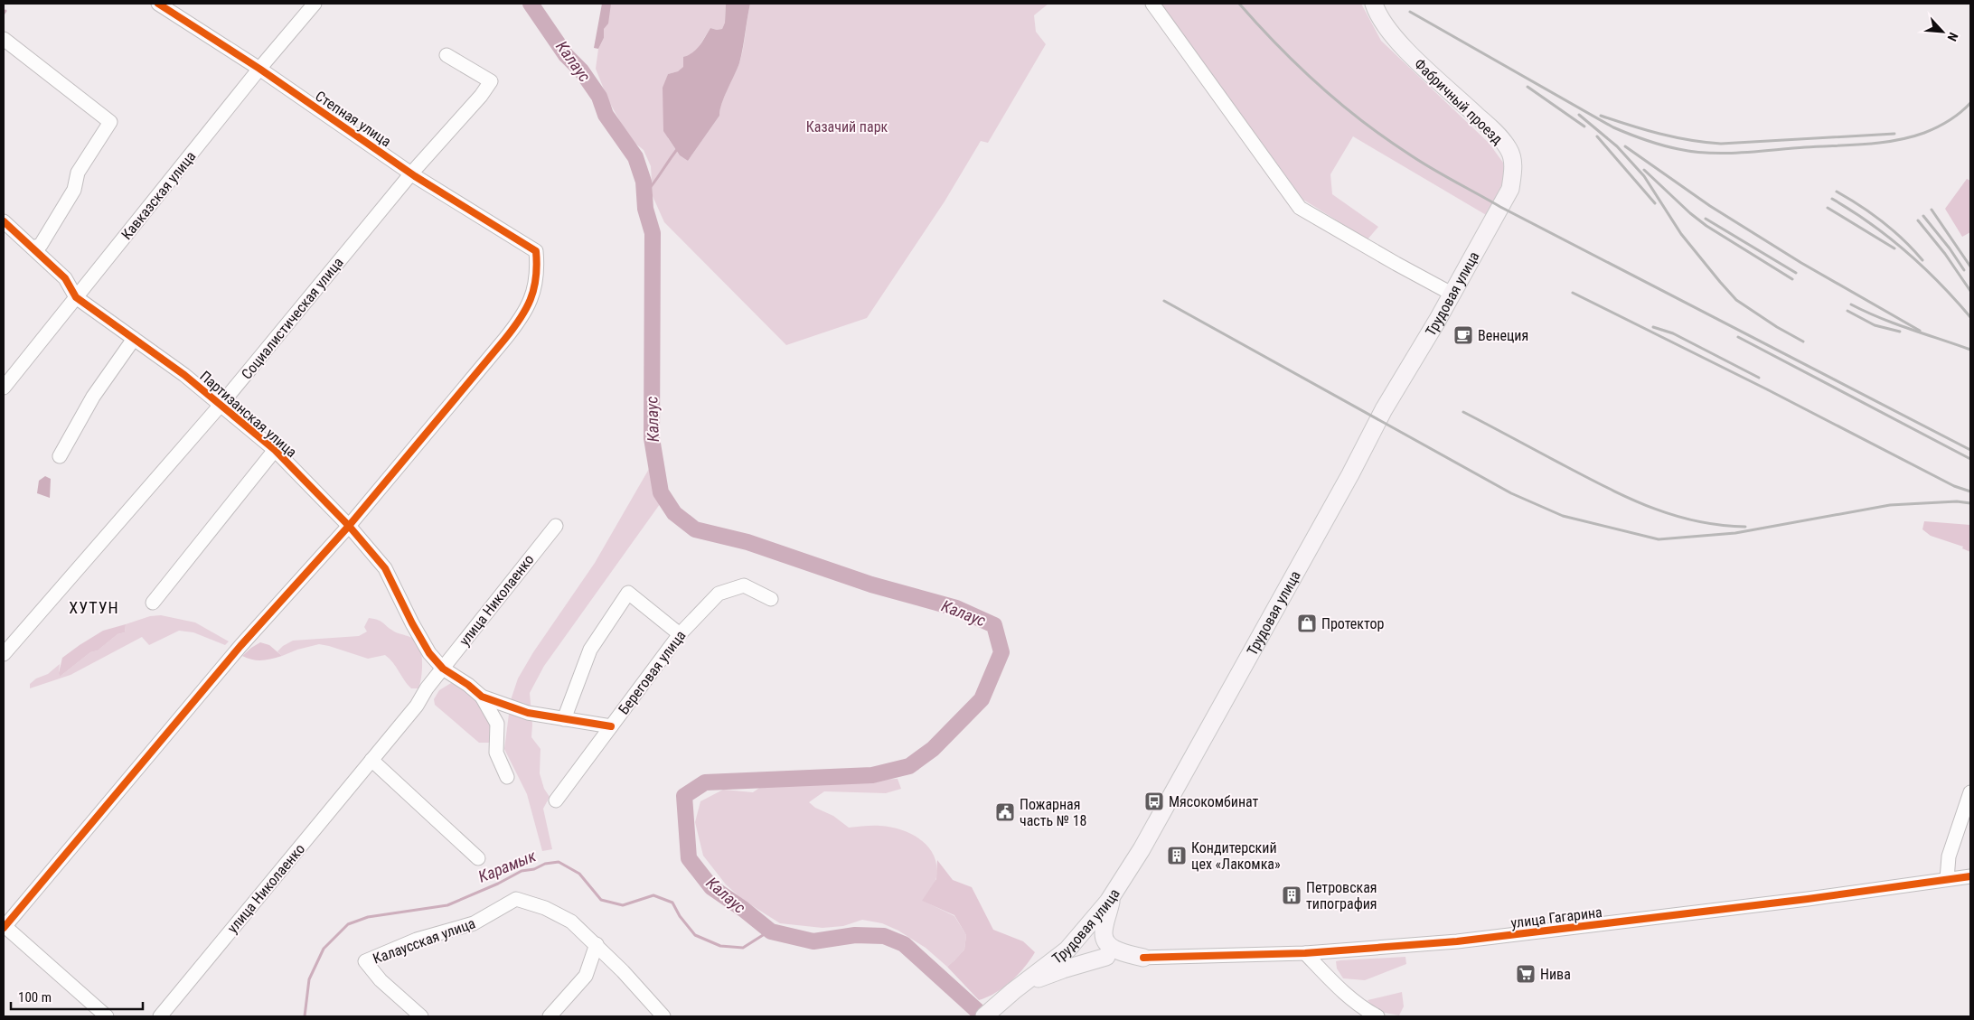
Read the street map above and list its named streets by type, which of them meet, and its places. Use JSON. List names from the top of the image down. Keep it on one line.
{"streets":{"main road":["Фабричный проезд","Трудовая улица","улица Гагарина"],"street":["Степная улица","Кавказская улица","Социалистическая улица","Партизанская улица","улица Николаенко","Береговая улица","Калаусская улица"]},"crossings":[["Фабричный проезд","Трудовая улица"],["Степная улица","Кавказская улица"],["Степная улица","Социалистическая улица"],["Степная улица","Партизанская улица"],["Кавказская улица","Партизанская улица"],["Трудовая улица","улица Гагарина"],["Социалистическая улица","Партизанская улица"],["Партизанская улица","улица Николаенко"],["Партизанская улица","Береговая улица"]],"districts":["ХУТУН"],"water":["Калаус","Карамык"],"parks":["Казачий парк"],"places":{"cafe":["Венеция"],"shop":["Протектор"],"bus stop":["Мясокомбинат"],"public building":["Пожарная часть № 18"],"building":["Кондитерский цех «Лакомка»","Петровская типография"],"supermarket":["Нива"]},"scale_bar":"100 m","north":"bottom right"}
